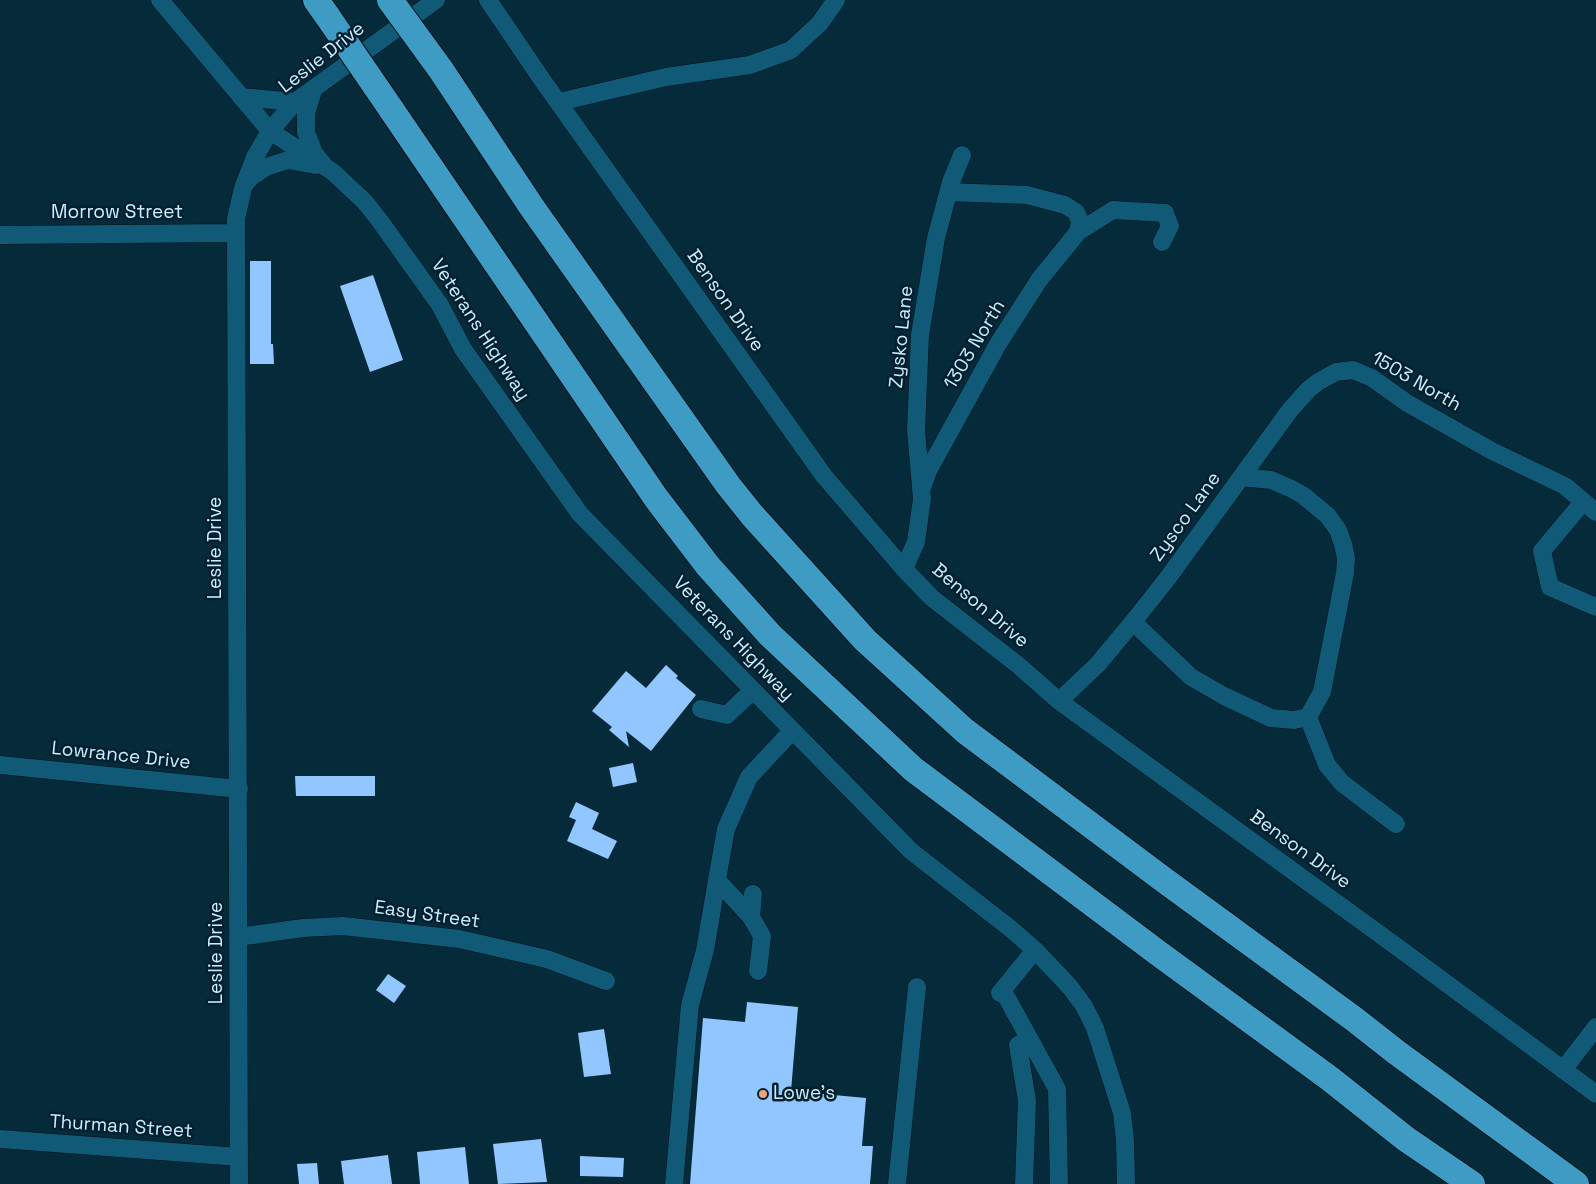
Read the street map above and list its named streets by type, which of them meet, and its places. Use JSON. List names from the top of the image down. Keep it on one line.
{"streets":{"street":["Leslie Drive","Morrow Street","Benson Drive","Veterans Highway","Zysko Lane","1303 North","1503 North","Zysco Lane","Lowrance Drive","Easy Street","Thurman Street"]},"crossings":[["Leslie Drive","Morrow Street"],["Leslie Drive","Veterans Highway"],["Leslie Drive","Lowrance Drive"],["Leslie Drive","Easy Street"],["Leslie Drive","Thurman Street"],["Benson Drive","Zysco Lane"],["Zysko Lane","1303 North"],["1503 North","Zysco Lane"]],"places":["Lowe's"]}
